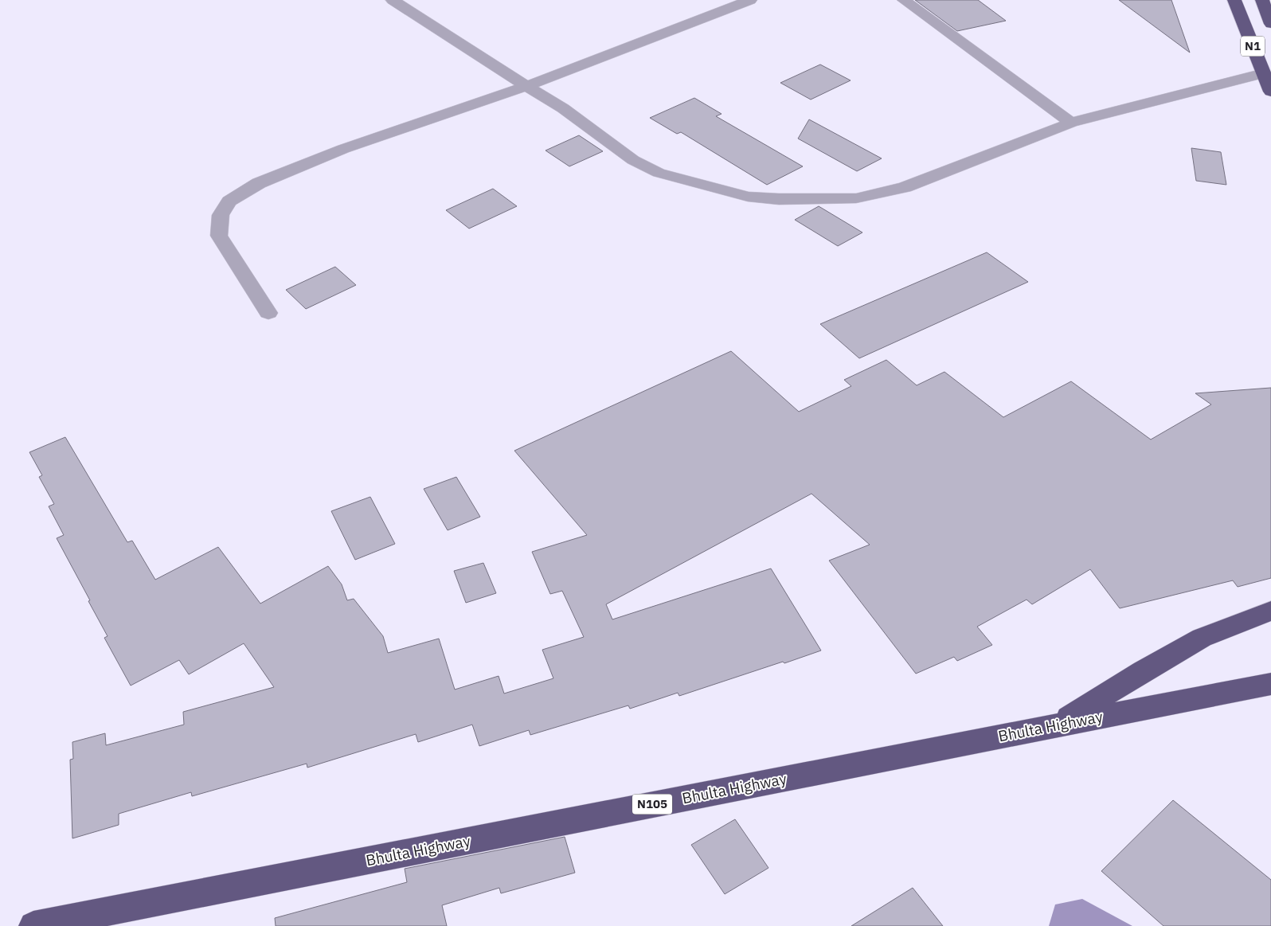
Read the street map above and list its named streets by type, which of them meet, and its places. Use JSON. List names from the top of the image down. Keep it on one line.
{"streets":{"highway":["N1","Bhulta Highway","N105"]}}
